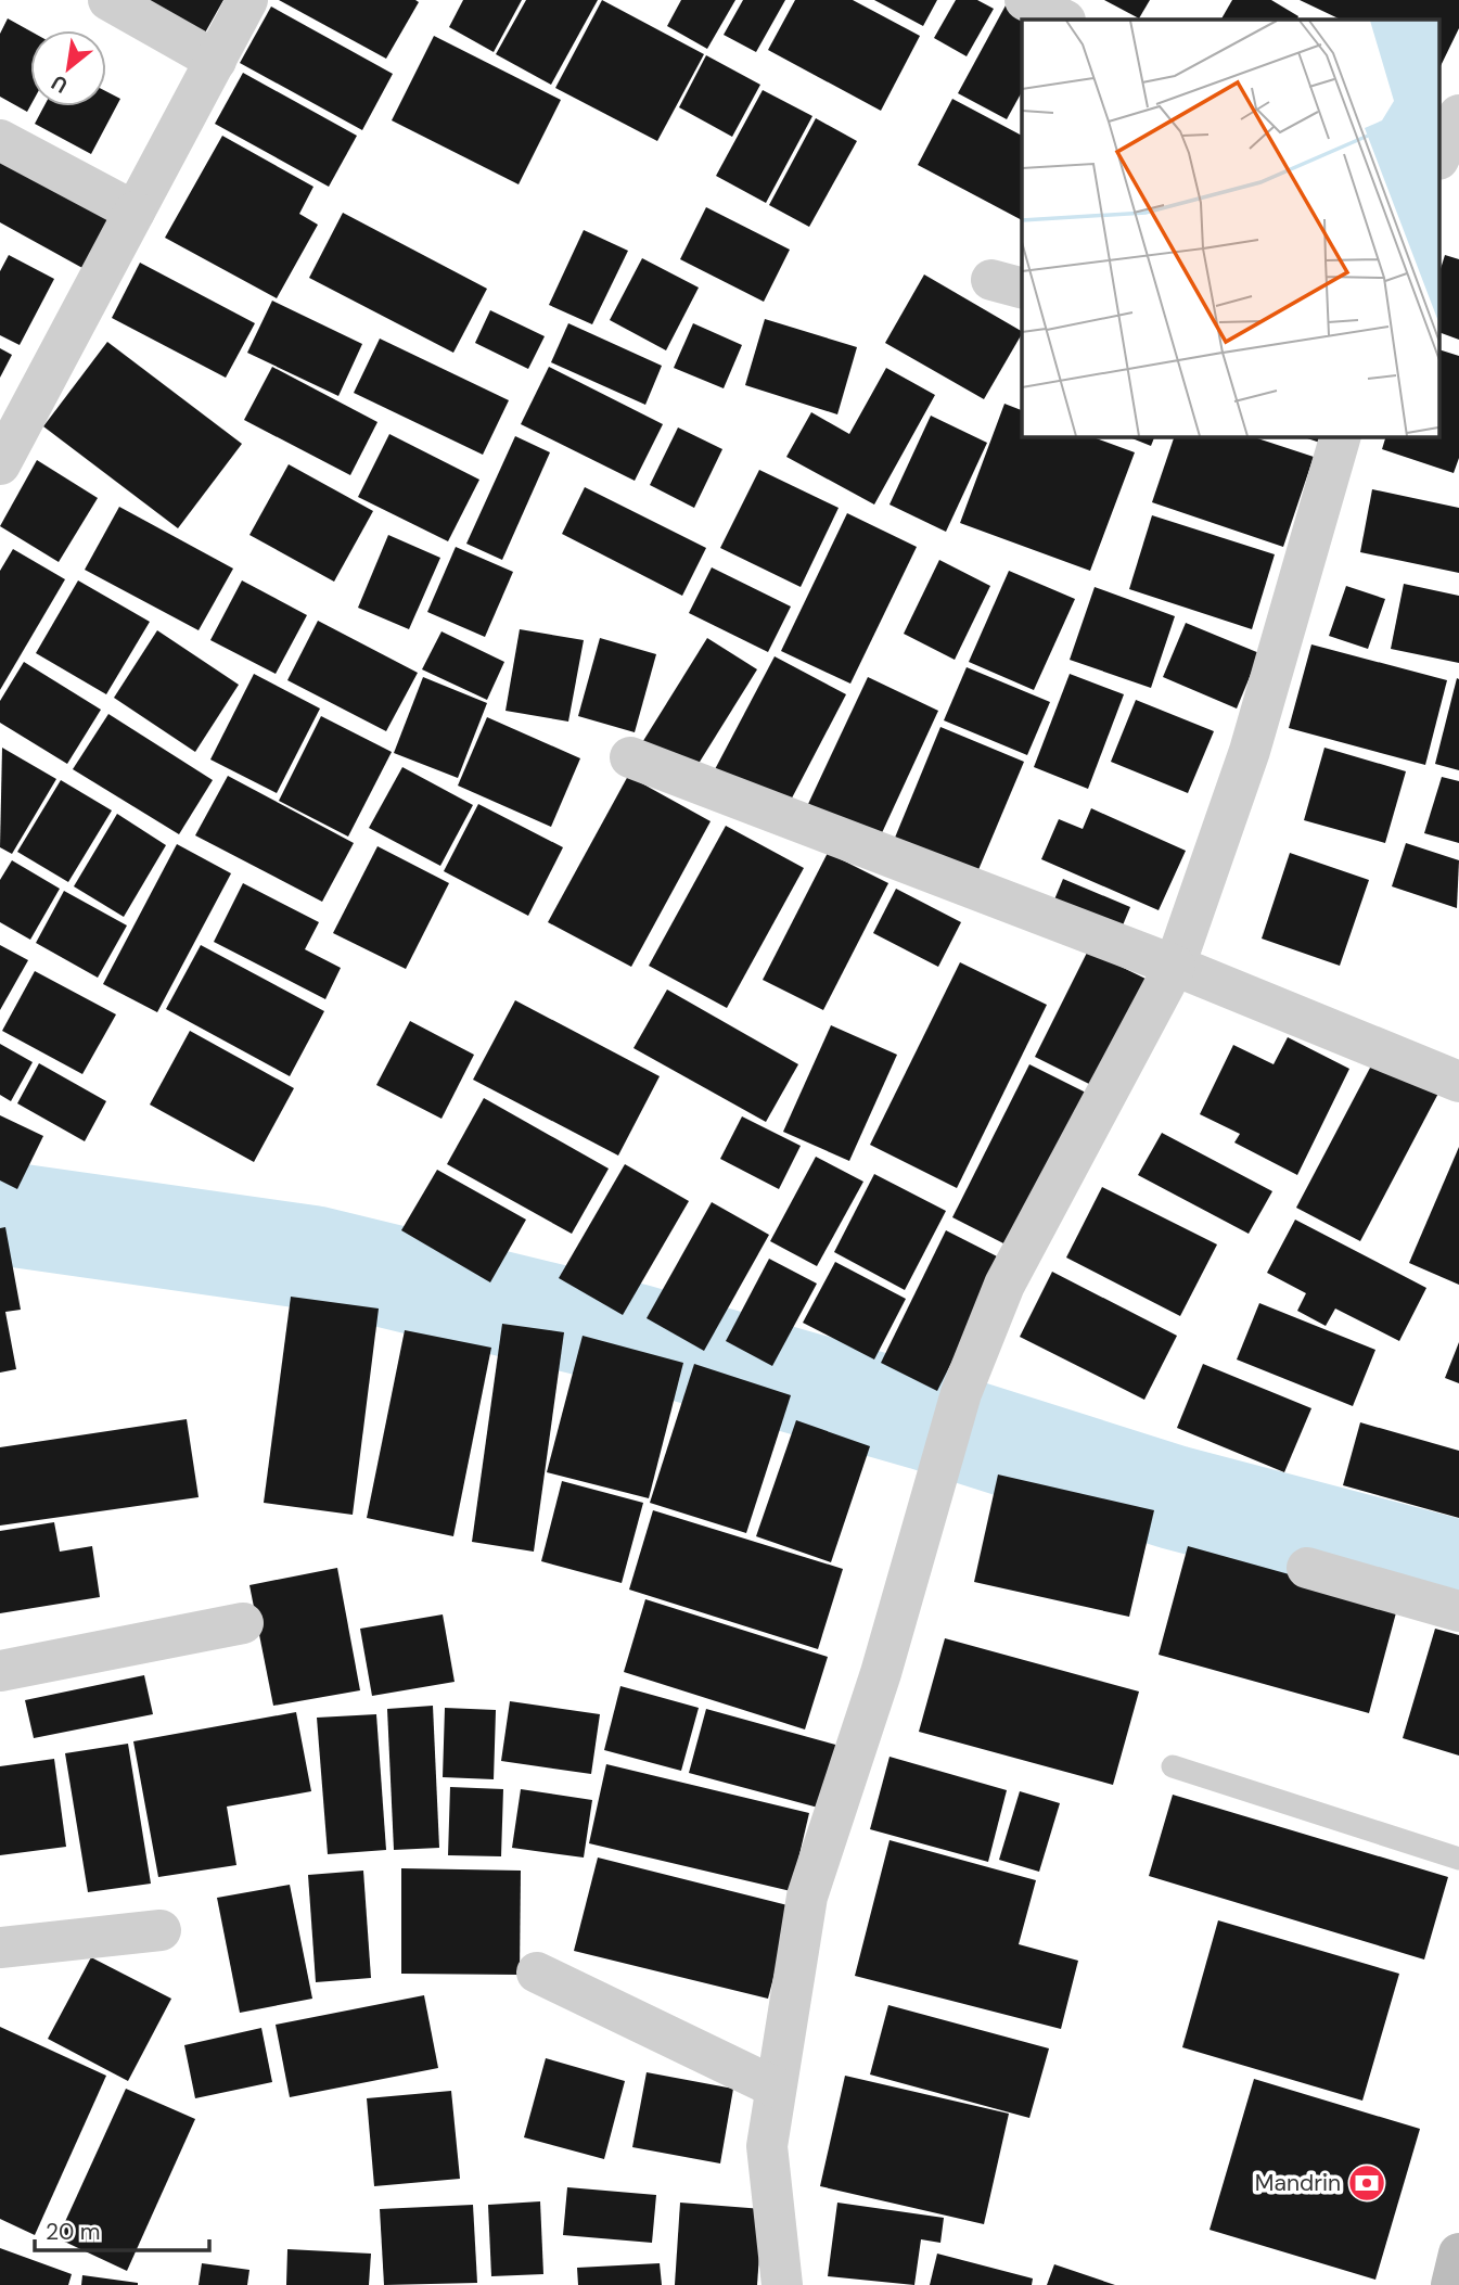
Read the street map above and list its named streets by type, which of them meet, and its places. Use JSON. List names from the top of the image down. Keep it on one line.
{"places":{"bank":["Mandrin"]},"scale_bar":"20 m","north":"bottom left"}
